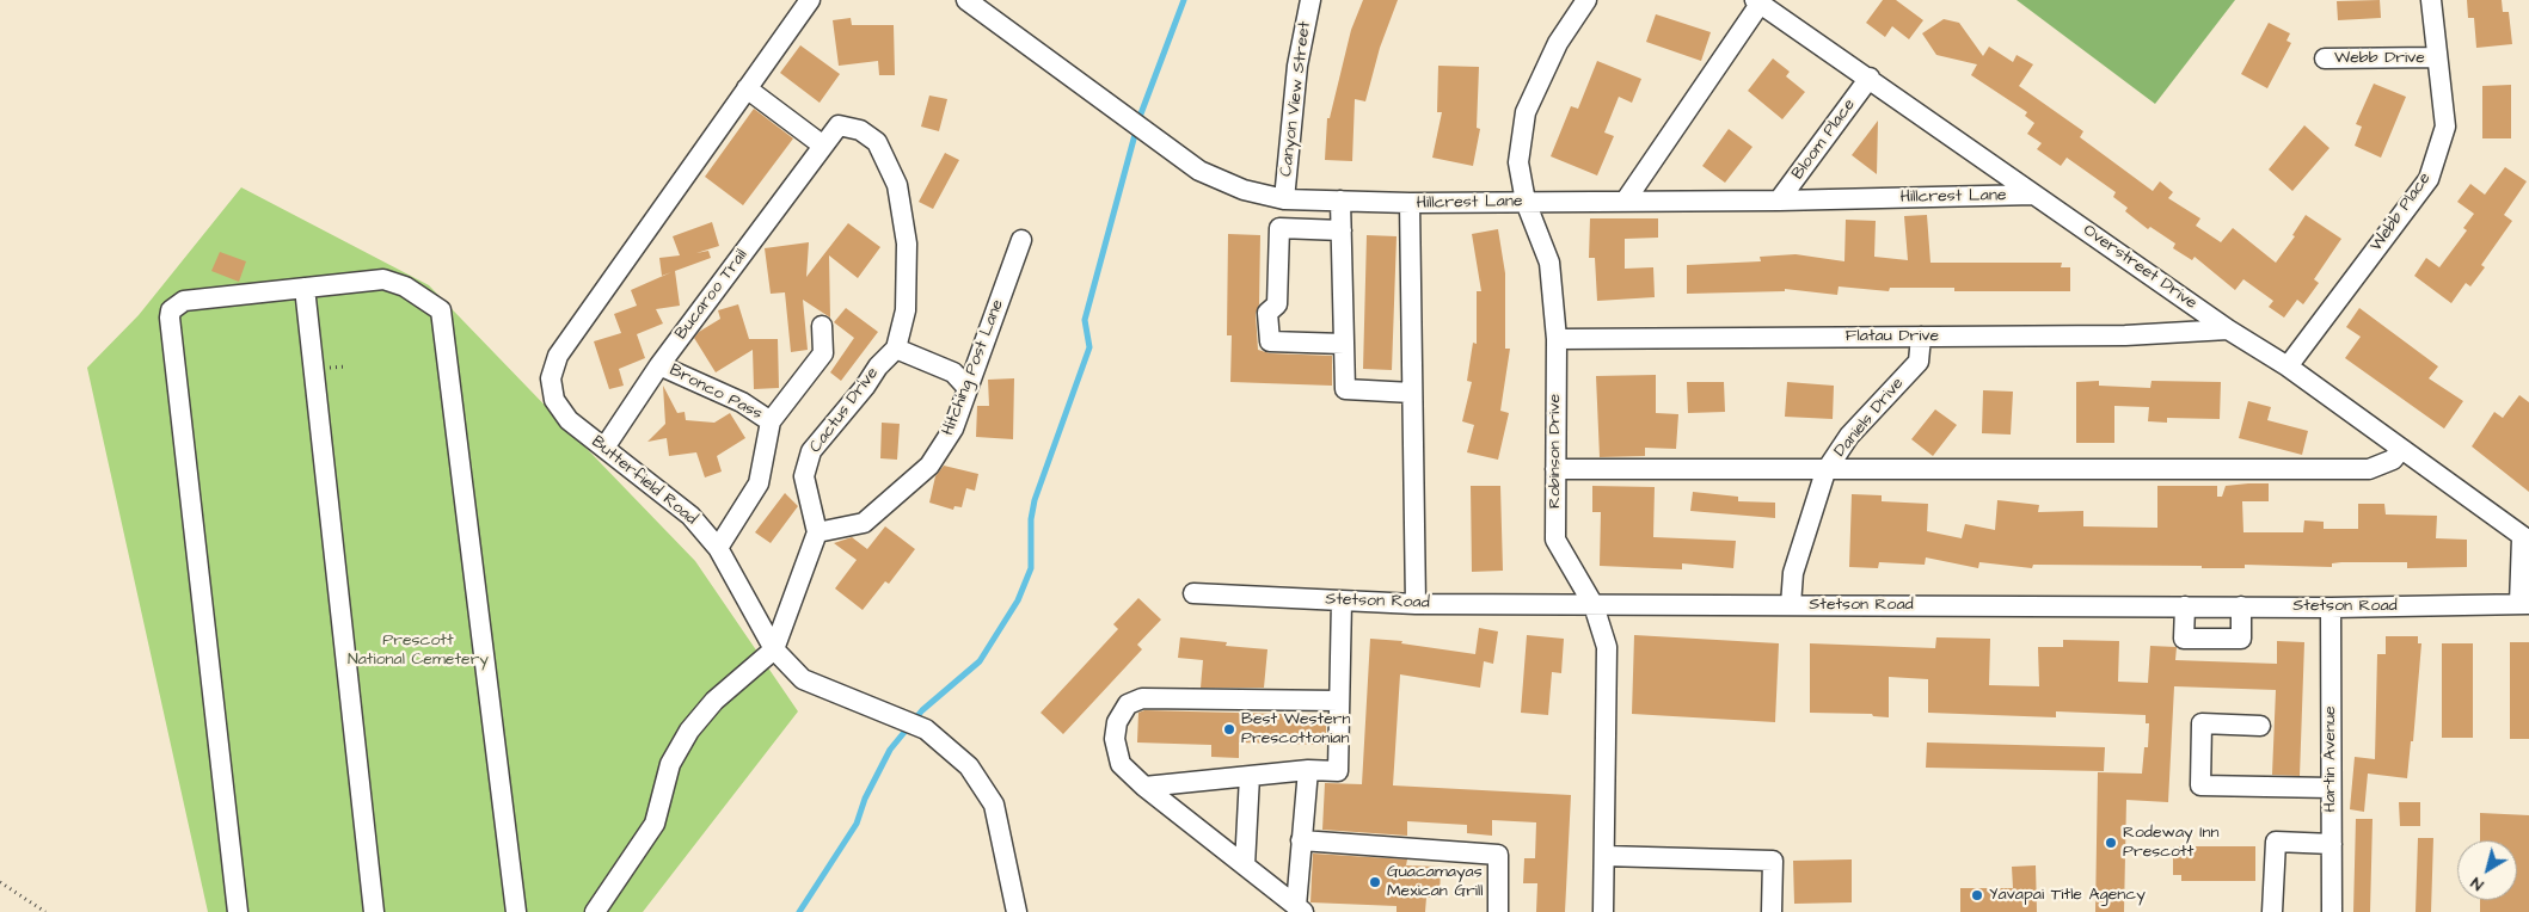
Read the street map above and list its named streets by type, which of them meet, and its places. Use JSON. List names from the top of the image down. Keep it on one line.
{"streets":{"street":["Webb Drive","Canyon View Street","Bloom Place","Hillcrest Lane","Webb Place","Overstreet Drive","Bucaroo Trail","Flatau Drive","Hitching Post Lane","Bronco Pass","Cactus Drive","Daniels Drive","Robinson Drive","Butterfield Road","Stetson Road","Hartin Avenue"]},"crossings":[["Webb Drive","Webb Place"],["Canyon View Street","Hillcrest Lane"],["Bloom Place","Hillcrest Lane"],["Bloom Place","Overstreet Drive"],["Hillcrest Lane","Overstreet Drive"],["Hillcrest Lane","Robinson Drive"],["Webb Place","Overstreet Drive"],["Overstreet Drive","Flatau Drive"],["Overstreet Drive","Stetson Road"],["Bucaroo Trail","Bronco Pass"],["Bucaroo Trail","Cactus Drive"],["Bucaroo Trail","Butterfield Road"],["Flatau Drive","Daniels Drive"],["Flatau Drive","Robinson Drive"],["Hitching Post Lane","Cactus Drive"],["Daniels Drive","Stetson Road"],["Robinson Drive","Stetson Road"],["Stetson Road","Hartin Avenue"]],"parks":["Prescott National Cemetery"],"places":["Best Western Prescottonian","Rodeway Inn Prescott","Guacamayas Mexican Grill","Yavapai Title Agency"],"north":"bottom left"}
